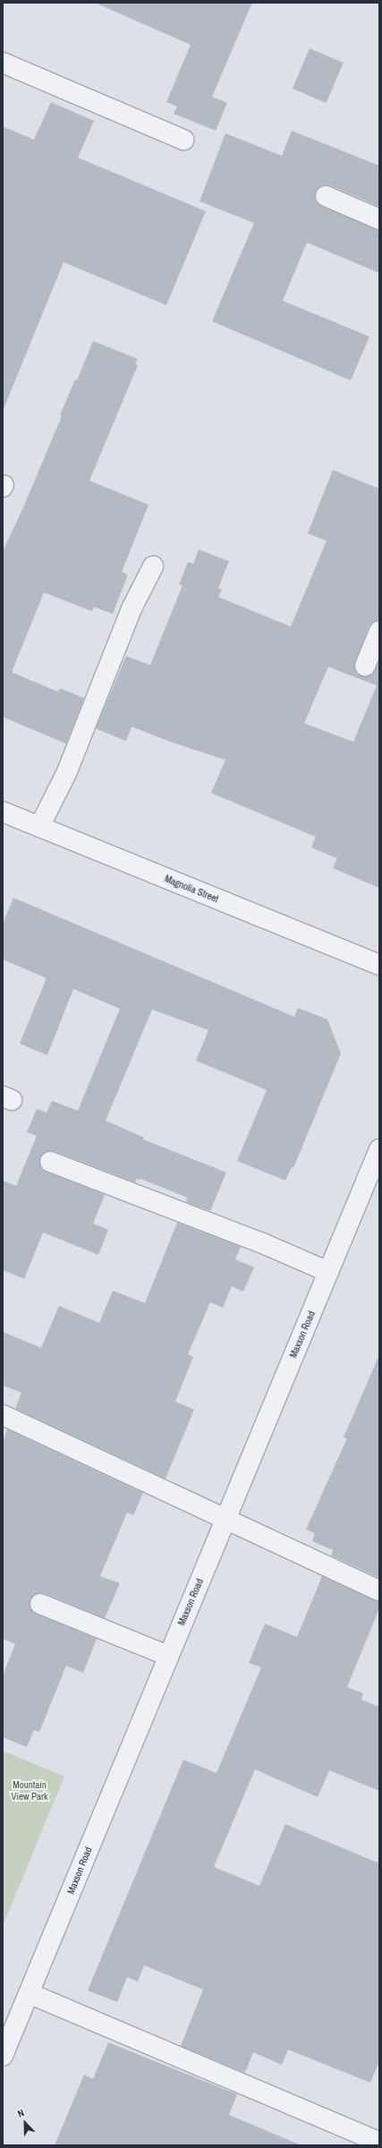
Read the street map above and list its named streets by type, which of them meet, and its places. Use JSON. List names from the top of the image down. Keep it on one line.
{"streets":{"street":["Magnolia Street","Maxson Road"]},"parks":["Mountain View Park"],"north":"top left"}
